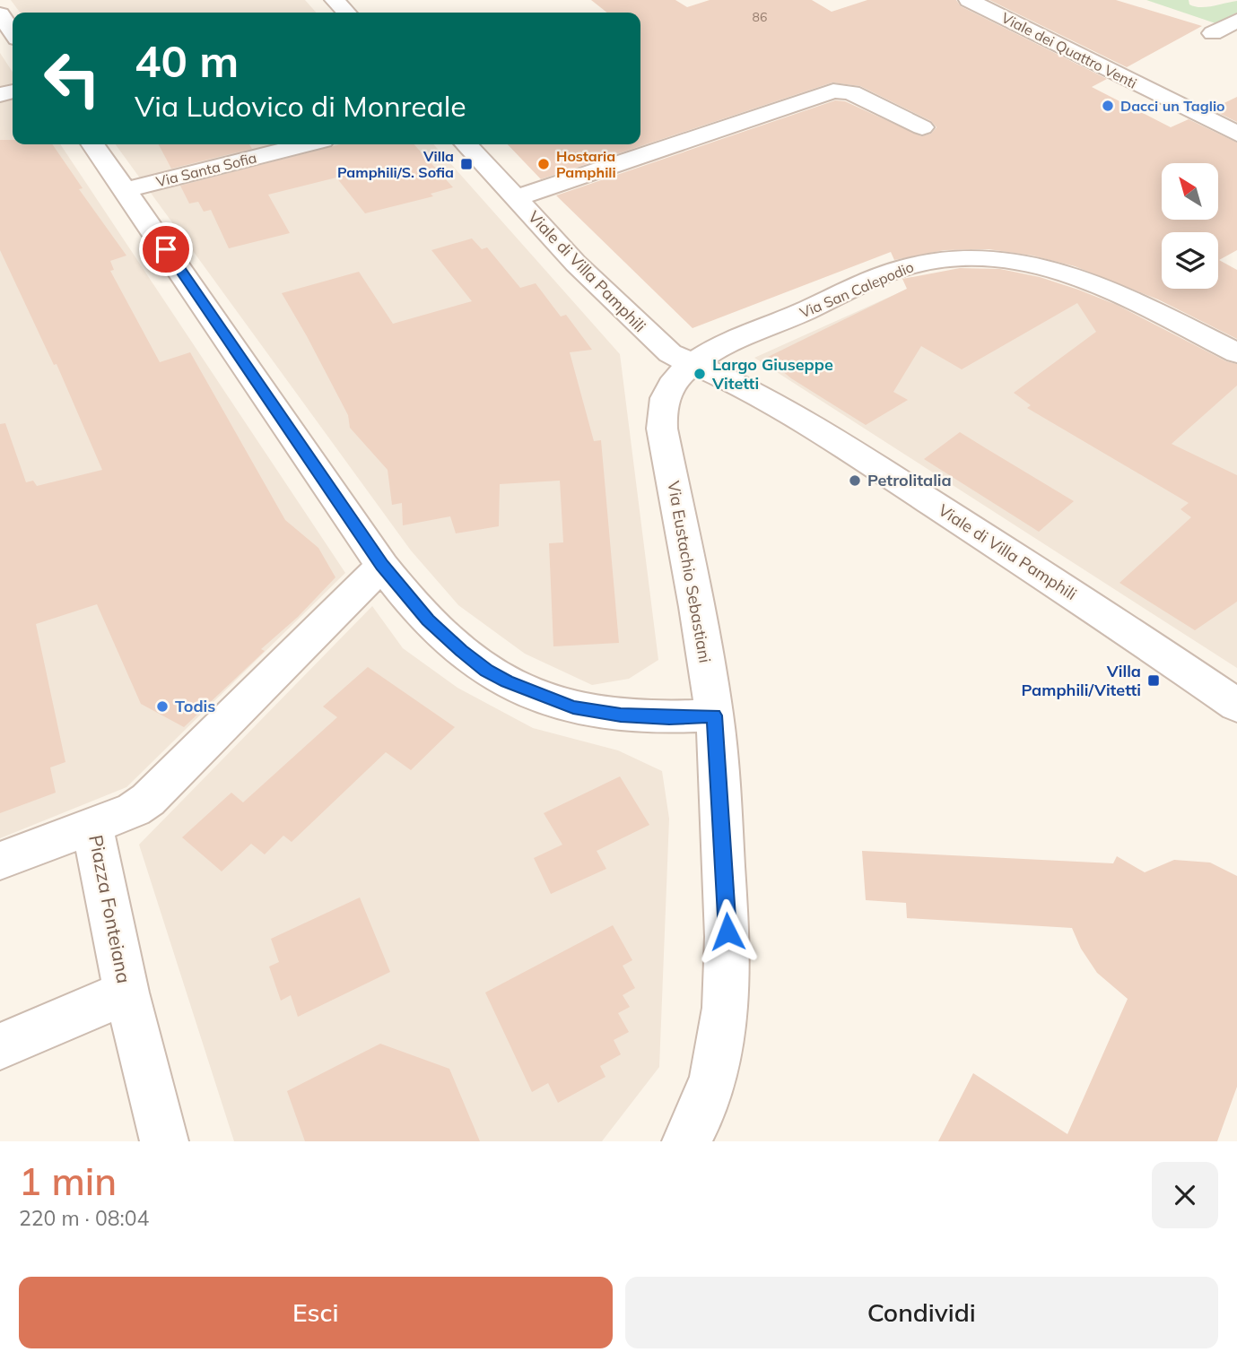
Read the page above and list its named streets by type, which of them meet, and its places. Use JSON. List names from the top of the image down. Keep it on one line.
{"streets":{"street":["Viale dei Quattro Venti","Via Santa Sofia","Viale di Villa Pamphili","Via San Calepodio","Via Eustachio Sebastiani","Piazza Fonteiana"]},"crossings":[["Viale di Villa Pamphili","Via San Calepodio"],["Viale di Villa Pamphili","Via Eustachio Sebastiani"],["Via San Calepodio","Via Eustachio Sebastiani"]],"places":{"other":["Dacci un Taglio","Hostaria Pamphili","Largo Giuseppe Vitetti","Petrolitalia","Todis"],"transit":["Villa Pamphili/S. Sofia","Villa Pamphili/Vitetti"]},"house_numbers":["86"],"north":"top left","page":{"turn":["40 m","Via Ludovico di Monreale"],"heading":["1 min","220 m · 08:04"],"buttons":["Esci","Condividi"]}}
